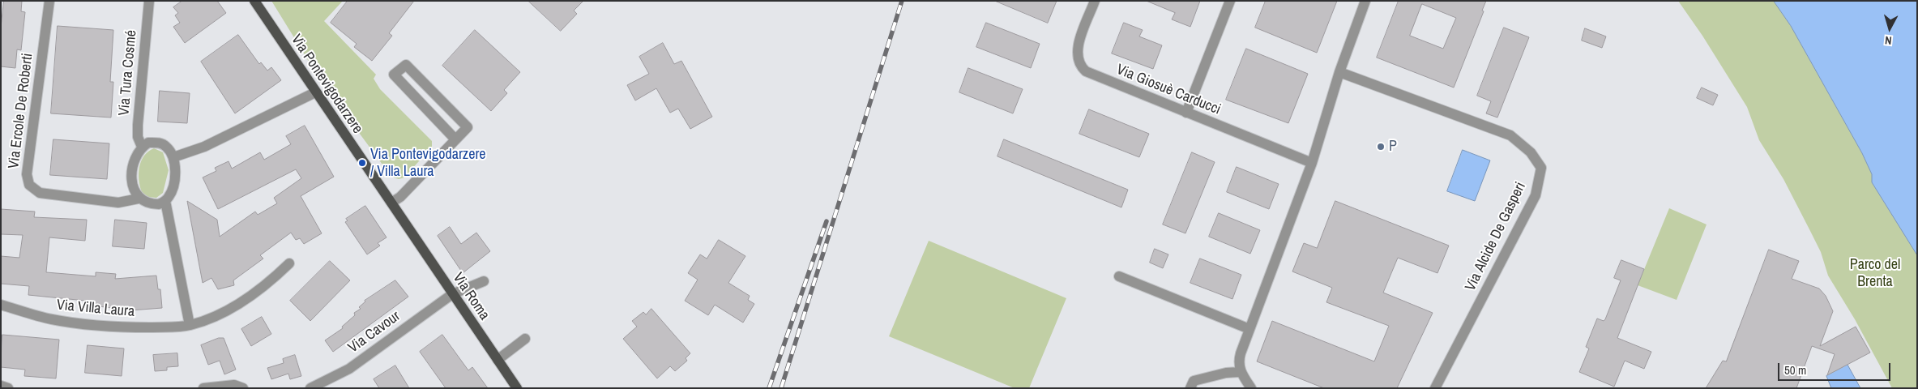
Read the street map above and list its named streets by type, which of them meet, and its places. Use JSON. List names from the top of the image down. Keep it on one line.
{"streets":{"main road":["Via Pontevigodarzere","Via Roma"],"street":["Via Tura Cosmé","Via Giosuè Carducci","Via Ercole De Roberti","Via Alcide De Gasperi","Via Villa Laura","Via Cavour"]},"crossings":[["Via Tura Cosmé","Via Ercole De Roberti"],["Via Pontevigodarzere","Via Roma"],["Via Roma","Via Cavour"]],"parks":["Parco del Brenta"],"places":["P","Via Pontevigodarzere / Villa Laura"],"scale_bar":"50 m","north":"bottom"}
